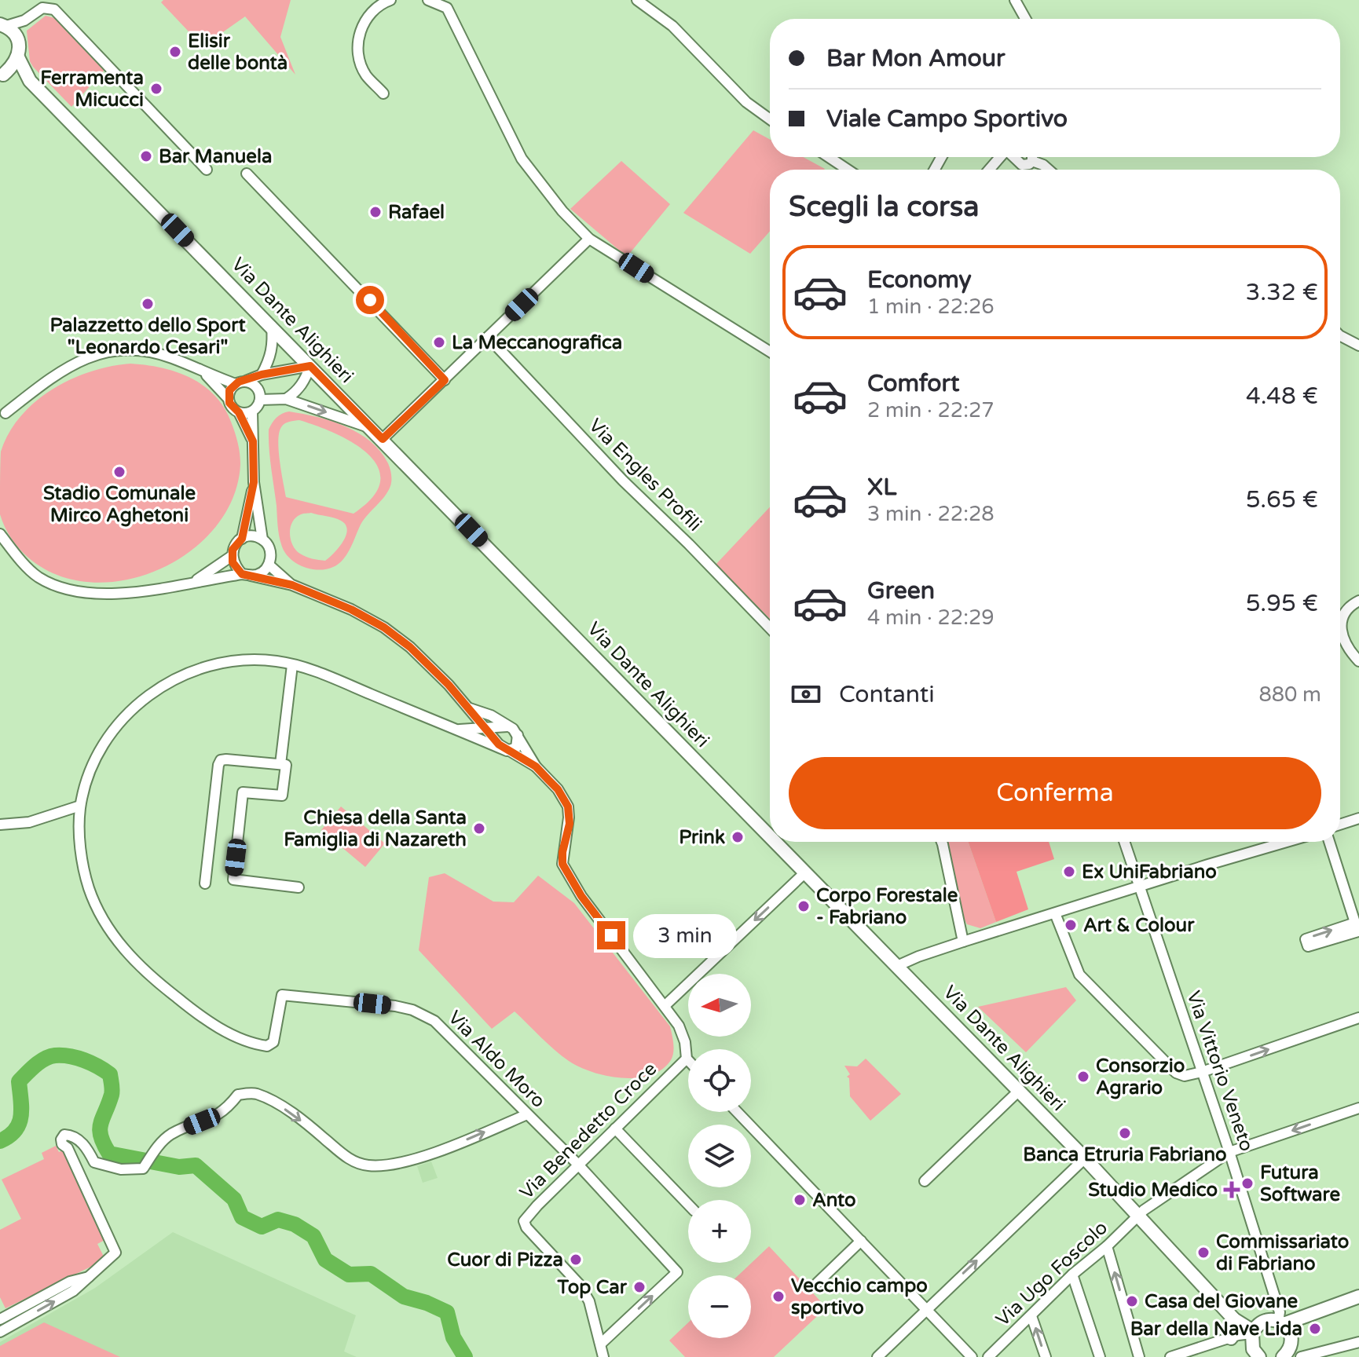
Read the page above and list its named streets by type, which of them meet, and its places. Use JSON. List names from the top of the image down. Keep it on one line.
{"streets":{"main road":["Via Dante Alighieri"],"street":["Via Engles Profili","Via Aldo Moro","Via Vittorio Veneto","Via Benedetto Croce","Via Ugo Foscolo"]},"crossings":[["Via Dante Alighieri","Via Ugo Foscolo"],["Via Aldo Moro","Via Benedetto Croce"],["Via Vittorio Veneto","Via Ugo Foscolo"]],"places":{"other":["Elisir delle bontà","Ferramenta Micucci","Bar Manuela","Rafael","Palazzetto dello Sport \"Leonardo Cesari\"","La Meccanografica","Stadio Comunale Mirco Aghetoni","Chiesa della Santa Famiglia di Nazareth","Prink","Ex UniFabriano","Corpo Forestale - Fabriano","Art & Colour","Consorzio Agrario","Banca Etruria Fabriano","Futura Software","Anto","Commissariato di Fabriano","Cuor di Pizza","Top Car","Vecchio campo sportivo","Casa del Giovane","Bar della Nave Lida"],"health":["Studio Medico"]},"north":"left","page":{"banner":["Bar Mon Amour","Viale Campo Sportivo"],"heading":"Scegli la corsa","list":[{"name":"Economy","note":"1 min · 22:26","value":"3.32 €"},{"name":"Comfort","note":"2 min · 22:27","value":"4.48 €"},{"name":"XL","note":"3 min · 22:28","value":"5.65 €"},{"name":"Green","note":"4 min · 22:29","value":"5.95 €"}],"pay":["Contanti","880 m"],"buttons":"Conferma","bubble":"3 min","map_buttons":["+","−"]}}
